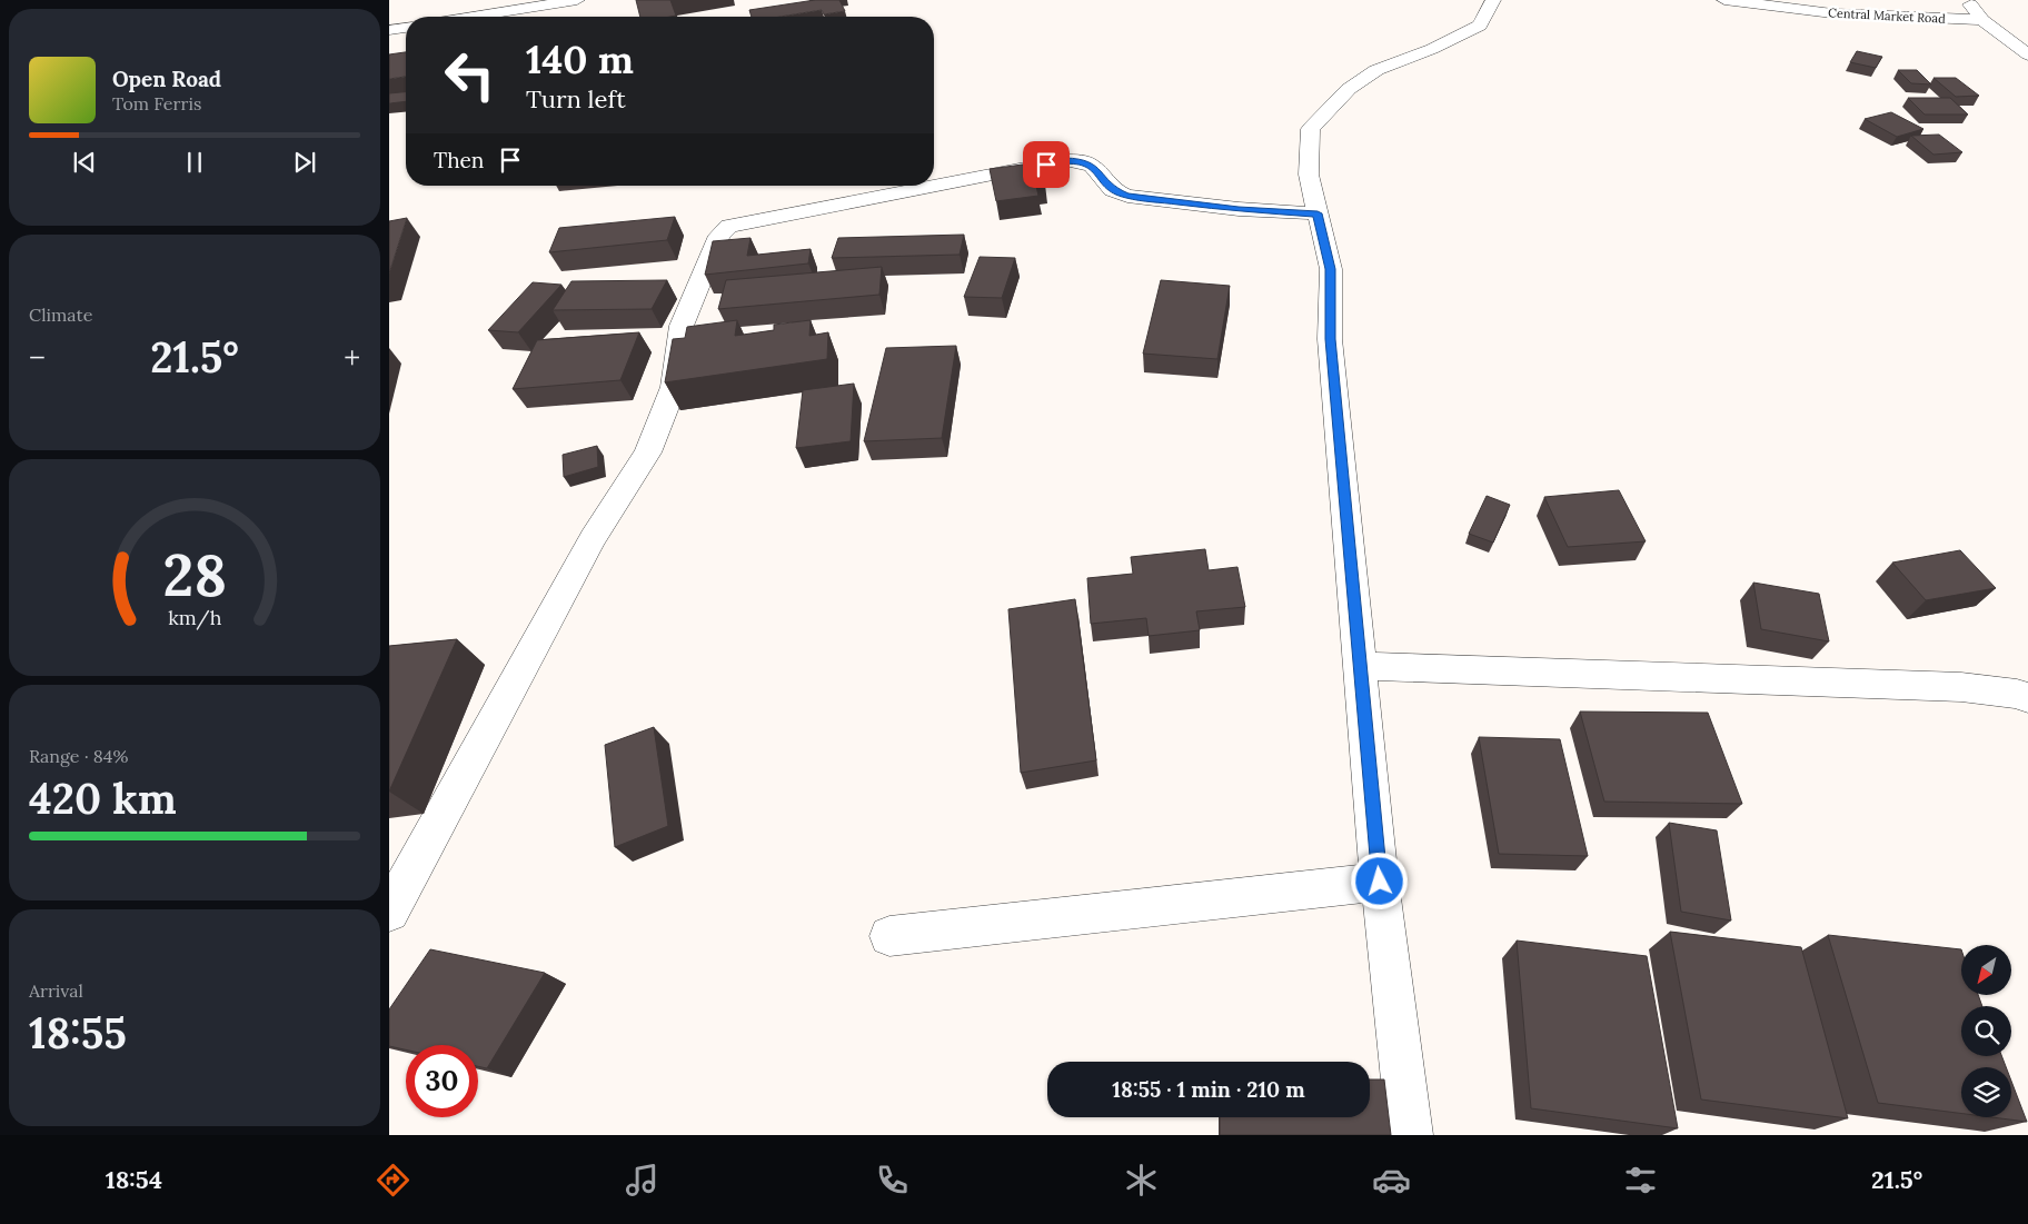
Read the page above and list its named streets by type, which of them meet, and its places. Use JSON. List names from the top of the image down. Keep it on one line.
{"streets":{"street":["Central Market Road"]},"north":"bottom left","page":{"turn":["140 m","Turn left"],"song":["Open Road","Tom Ferris"],"then":"Then","tile":["Climate",["Range · 84%","420 km"],["Arrival","18:55"]],"heat":["−","21.5°","+"],"limit":"30","trip":"18:55 · 1 min · 210 m","tabs":["18:54","21.5°"],"gauge":["28","km/h"]}}
